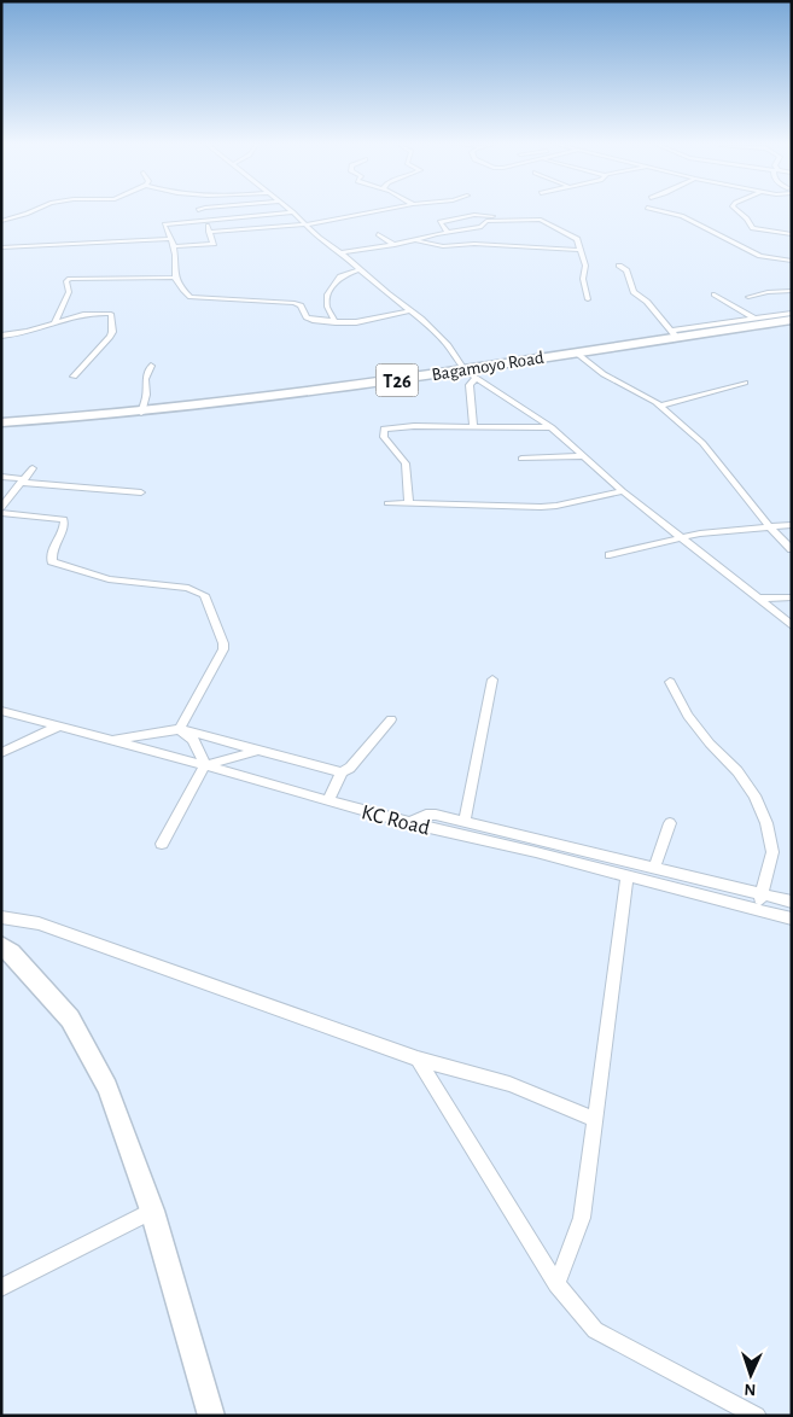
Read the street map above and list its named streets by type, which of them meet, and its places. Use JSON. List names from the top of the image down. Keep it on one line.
{"streets":{"highway":["Bagamoyo Road","T26"],"street":["KC Road"]},"north":"bottom"}
